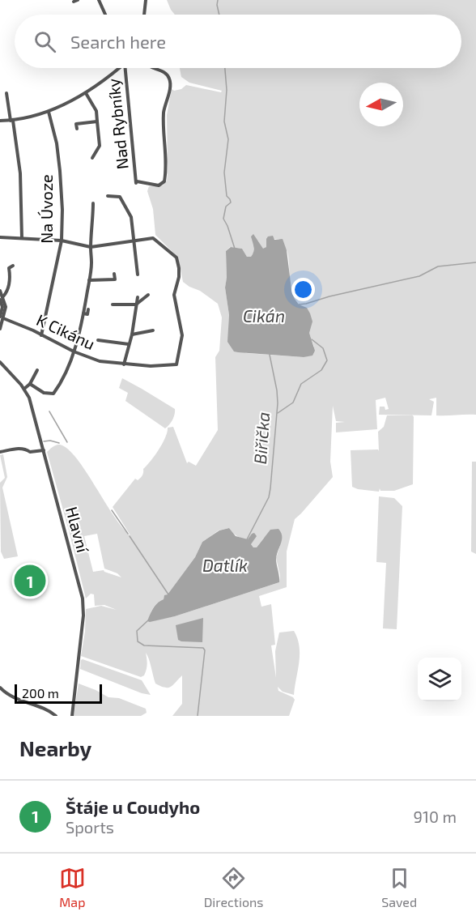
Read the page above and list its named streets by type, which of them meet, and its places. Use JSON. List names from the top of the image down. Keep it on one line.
{"streets":{"street":["Nad Rybníky","Na Úvoze","K Cikánu","Hlavní"]},"crossings":[["Na Úvoze","K Cikánu"]],"water":["Cikán","Biřička","Datlík"],"scale_bar":"200 m","north":"left","page":{"search":"Search here","pins":"1","scale":"200 m","heading":"Nearby","list":[{"mark":"1","name":"Štáje u Coudyho","note":"Sports","value":"910 m"}],"nav":["Map","Directions","Saved"]}}
